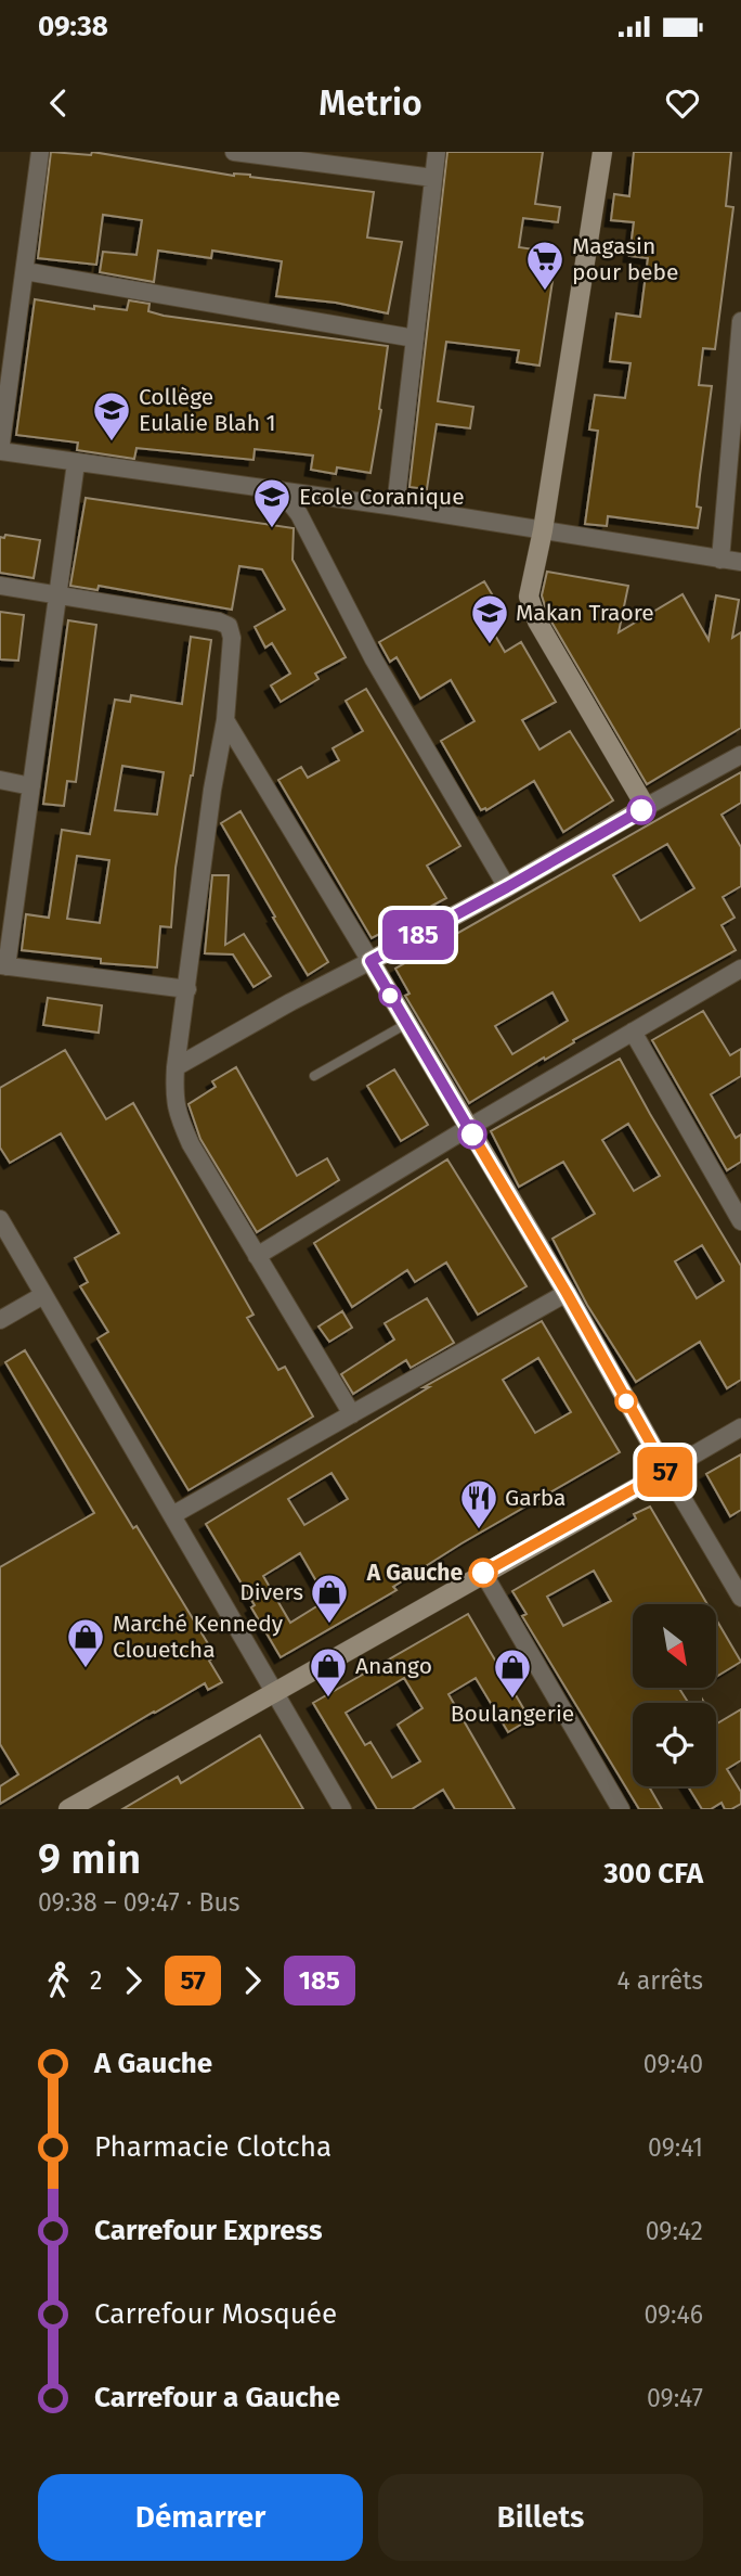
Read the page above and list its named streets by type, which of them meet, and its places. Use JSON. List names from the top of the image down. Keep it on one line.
{"places":{"supermarket":["Magasin pour bebe"],"school or university":["Collège Eulalie Blah 1","Ecole Coranique","Makan Traore"],"restaurant":["Garba"],"other":["A Gauche"],"shop":["Divers","Marché Kennedy Clouetcha","Anango","Boulangerie"]},"lines":["bus line 185","bus line 57"],"north":"bottom right","page":{"status":"09:38","header":"Metrio","on_map":["57","185"],"heading":["9 min","09:38 – 09:47 · Bus","300 CFA"],"legs":["2","57","185","4 arrêts"],"list":[{"name":"A Gauche","value":"09:40"},{"name":"Pharmacie Clotcha","value":"09:41"},{"name":"Carrefour Express","value":"09:42"},{"name":"Carrefour Mosquée","value":"09:46"},{"name":"Carrefour a Gauche","value":"09:47"}],"buttons":["Démarrer","Billets"]}}
